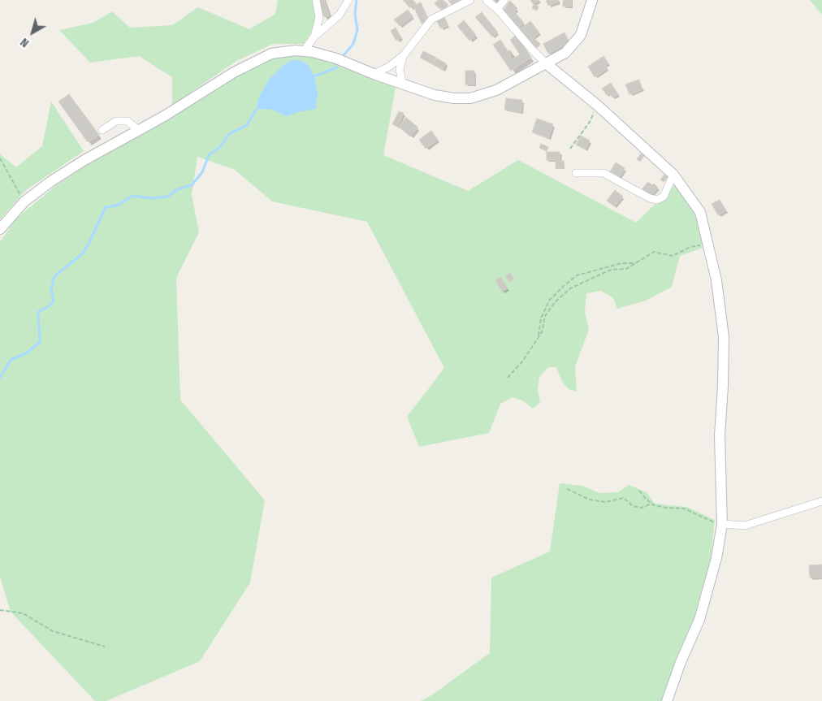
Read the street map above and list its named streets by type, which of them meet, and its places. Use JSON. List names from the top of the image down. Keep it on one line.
{"north":"bottom left"}
